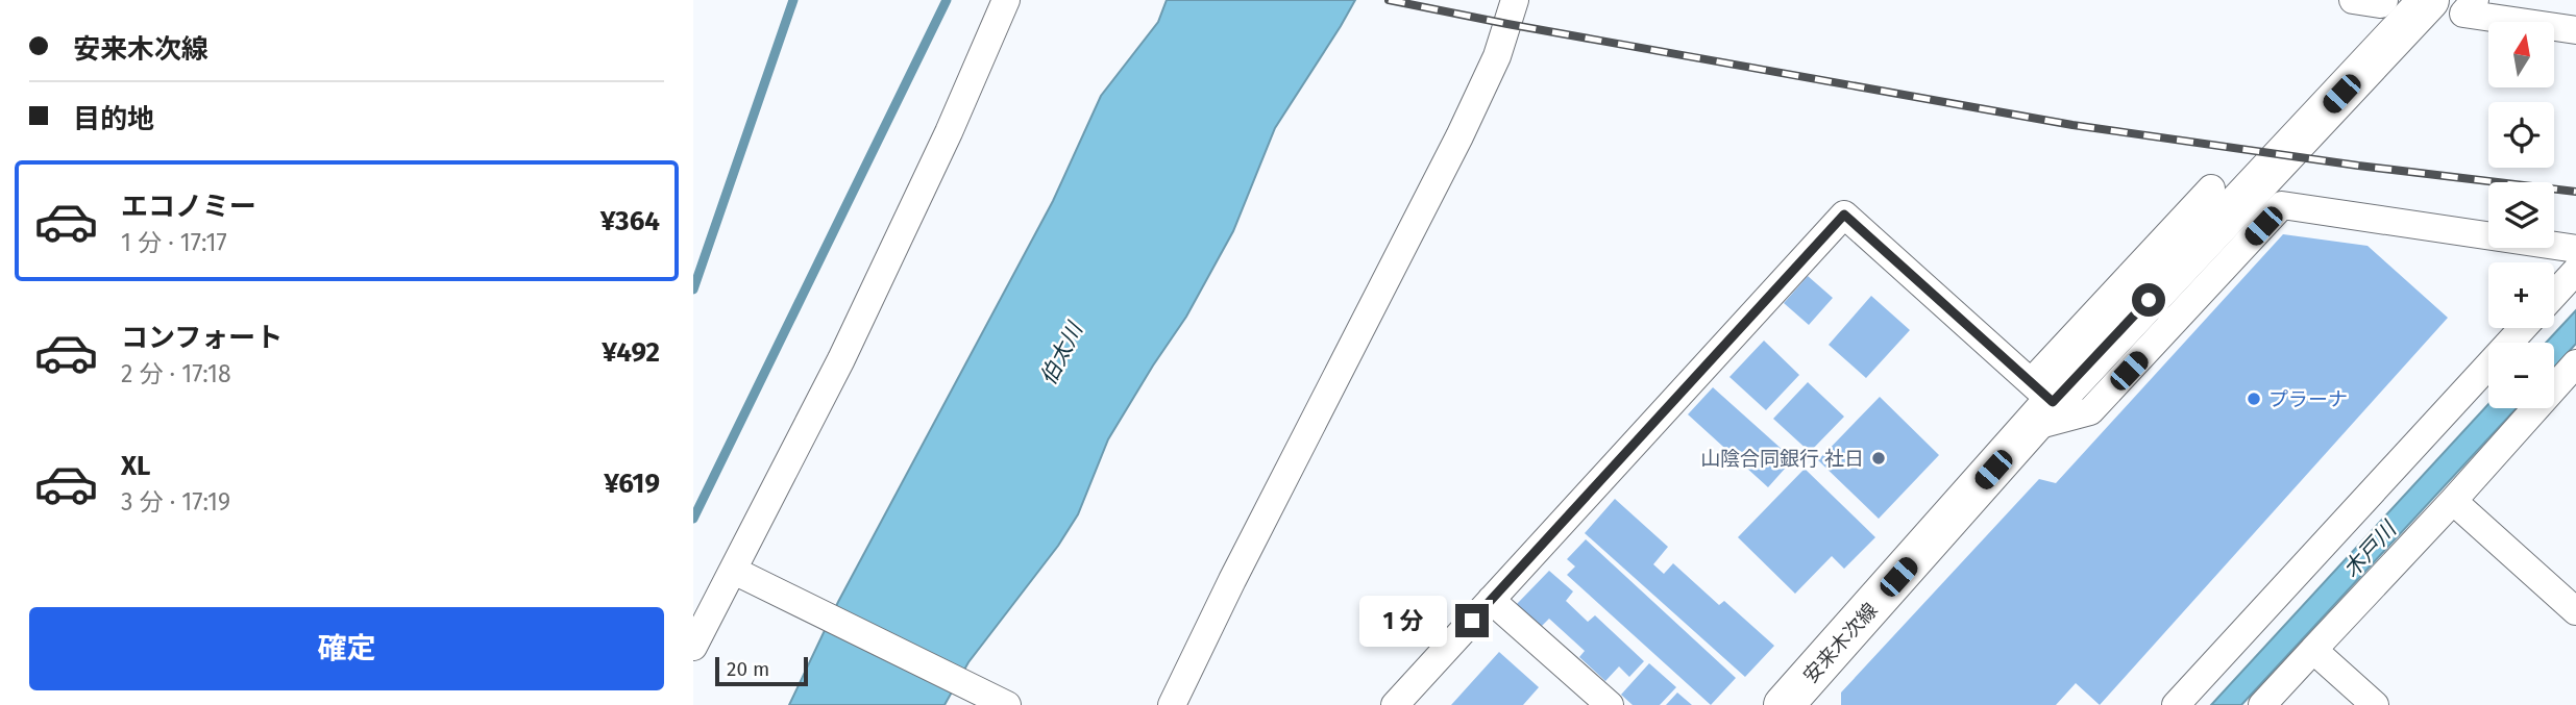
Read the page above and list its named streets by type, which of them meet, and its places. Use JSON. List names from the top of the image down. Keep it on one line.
{"streets":{"main road":["安来木次線"]},"water":["伯太川","木戸川"],"places":["プラーナ","山陰合同銀行 社日"],"scale_bar":"20 m","north":"top","page":{"banner":["安来木次線","目的地"],"map_buttons":["+","−"],"list":[{"name":"エコノミー","note":"1 分 · 17:17","value":"¥364"},{"name":"コンフォート","note":"2 分 · 17:18","value":"¥492"},{"name":"XL","note":"3 分 · 17:19","value":"¥619"}],"buttons":"確定","bubble":"1 分","scale":"20 m"}}
